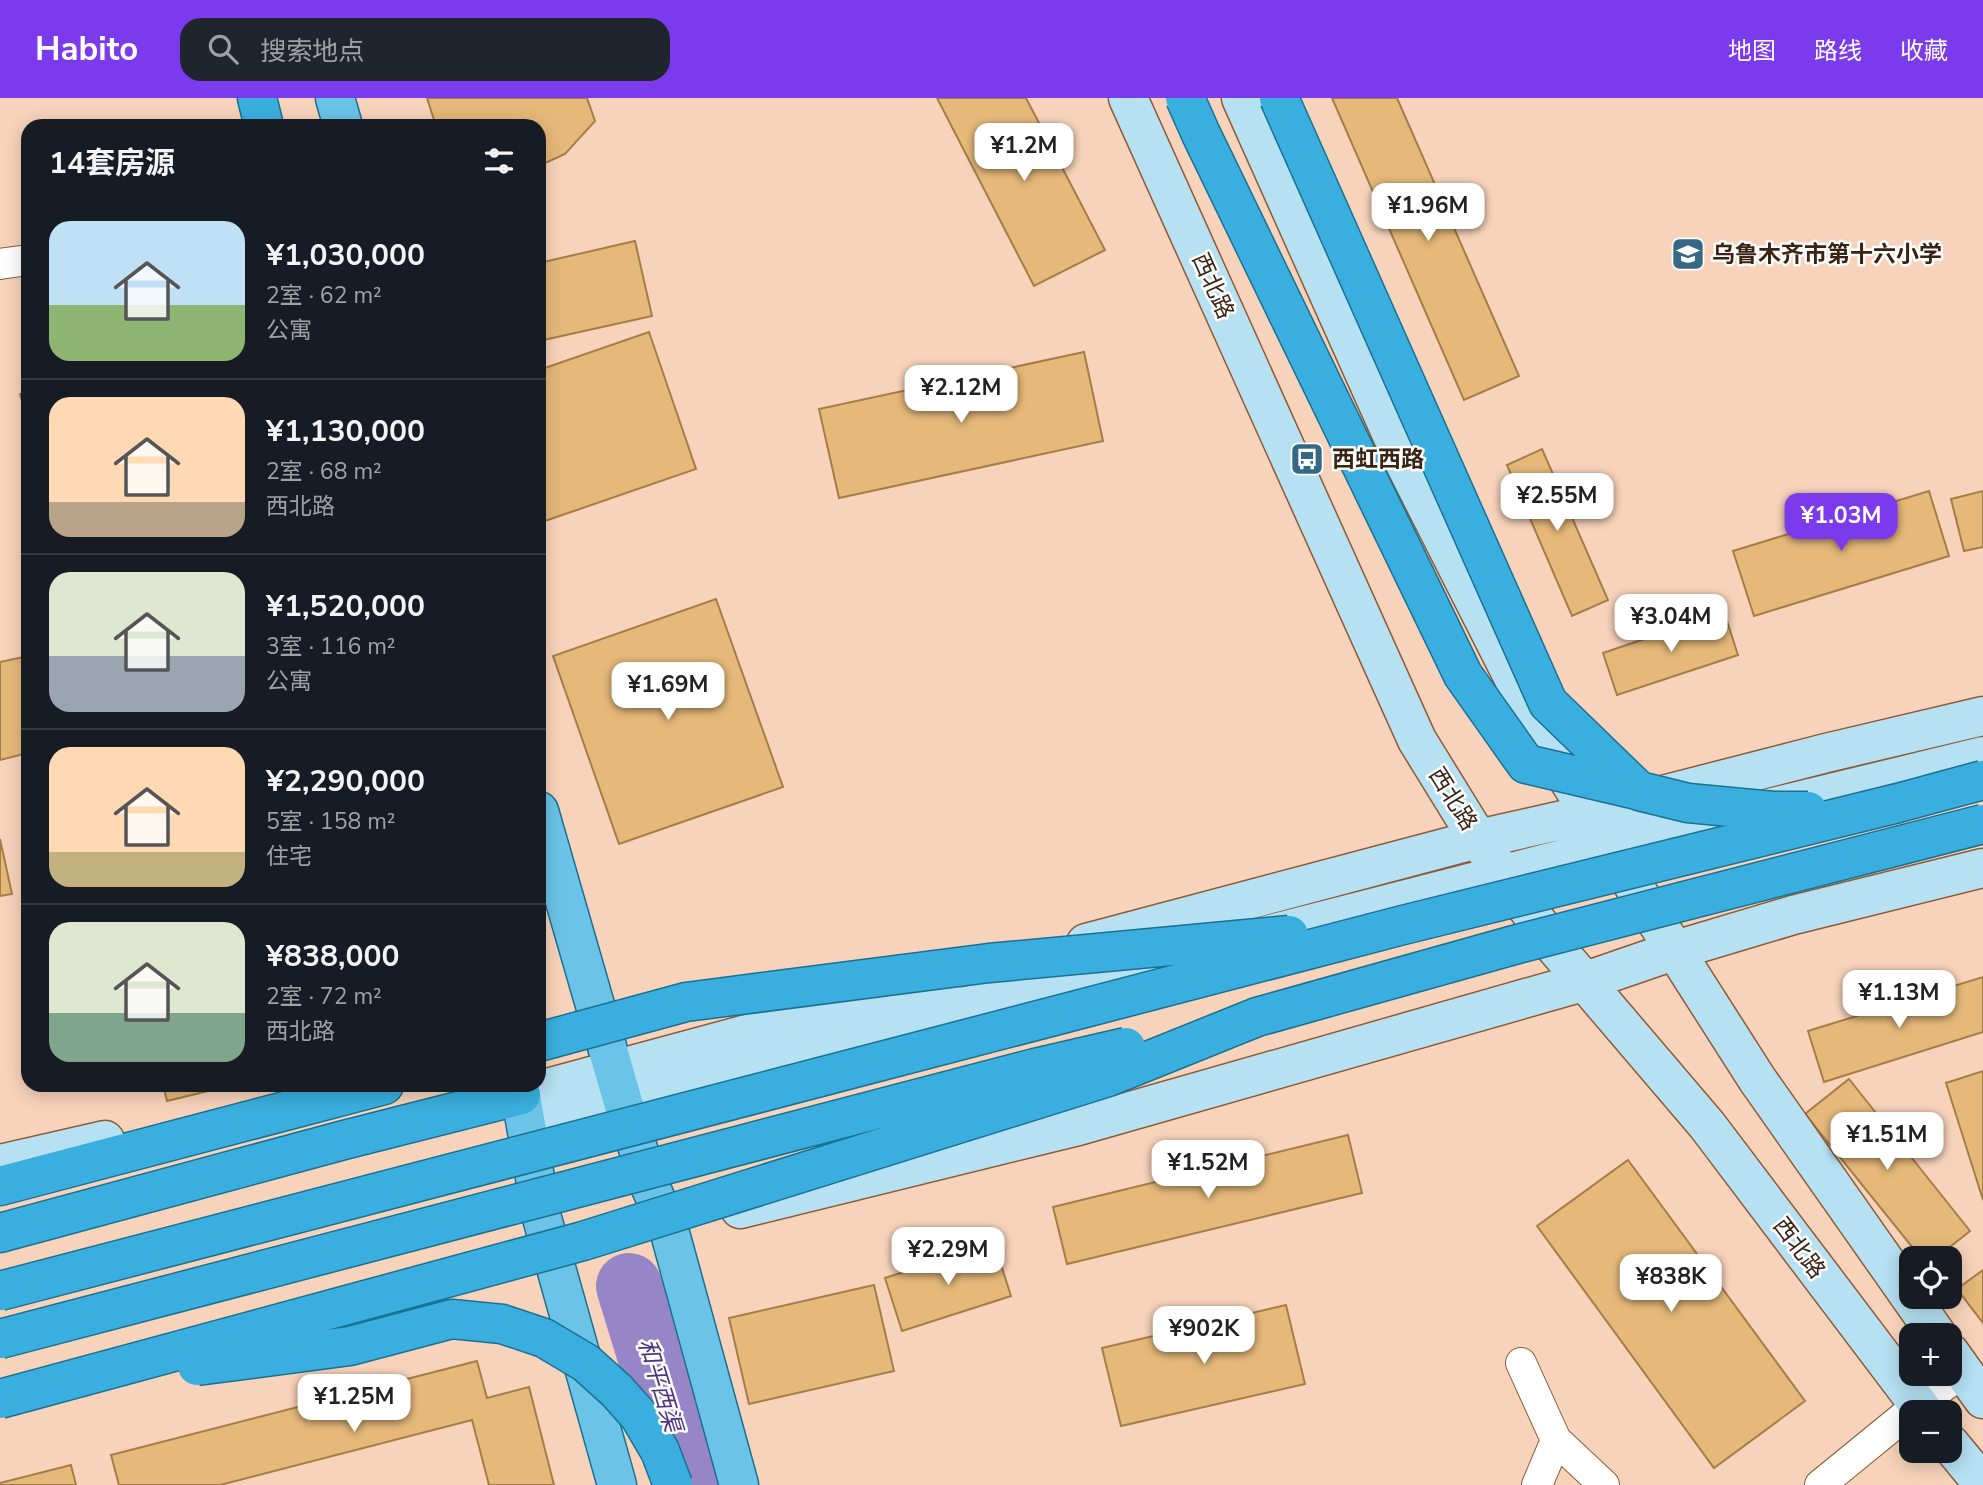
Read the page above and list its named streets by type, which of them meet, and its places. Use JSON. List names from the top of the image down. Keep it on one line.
{"streets":{"main road":["西北路"]},"water":["和平西渠"],"places":{"school or university":["乌鲁木齐市第十六小学"],"bus stop":["西虹西路"]},"page":{"header":"Habito","search":"搜索地点","nav":["地图","路线","收藏"],"heading":"14套房源","price":["¥1.2M","¥1.96M","¥2.12M","¥2.55M","¥1.03M","¥3.04M","¥1.69M","¥1.13M","¥1.51M","¥1.52M","¥2.29M","¥838K","¥902K","¥1.25M"],"list":[{"name":"¥1,030,000","note":"2室 · 62 m² · 公寓"},{"name":"¥1,130,000","note":"2室 · 68 m² · 西北路"},{"name":"¥1,520,000","note":"3室 · 116 m² · 公寓"},{"name":"¥2,290,000","note":"5室 · 158 m² · 住宅"},{"name":"¥838,000","note":"2室 · 72 m² · 西北路"}],"map_buttons":["+","−"]}}
